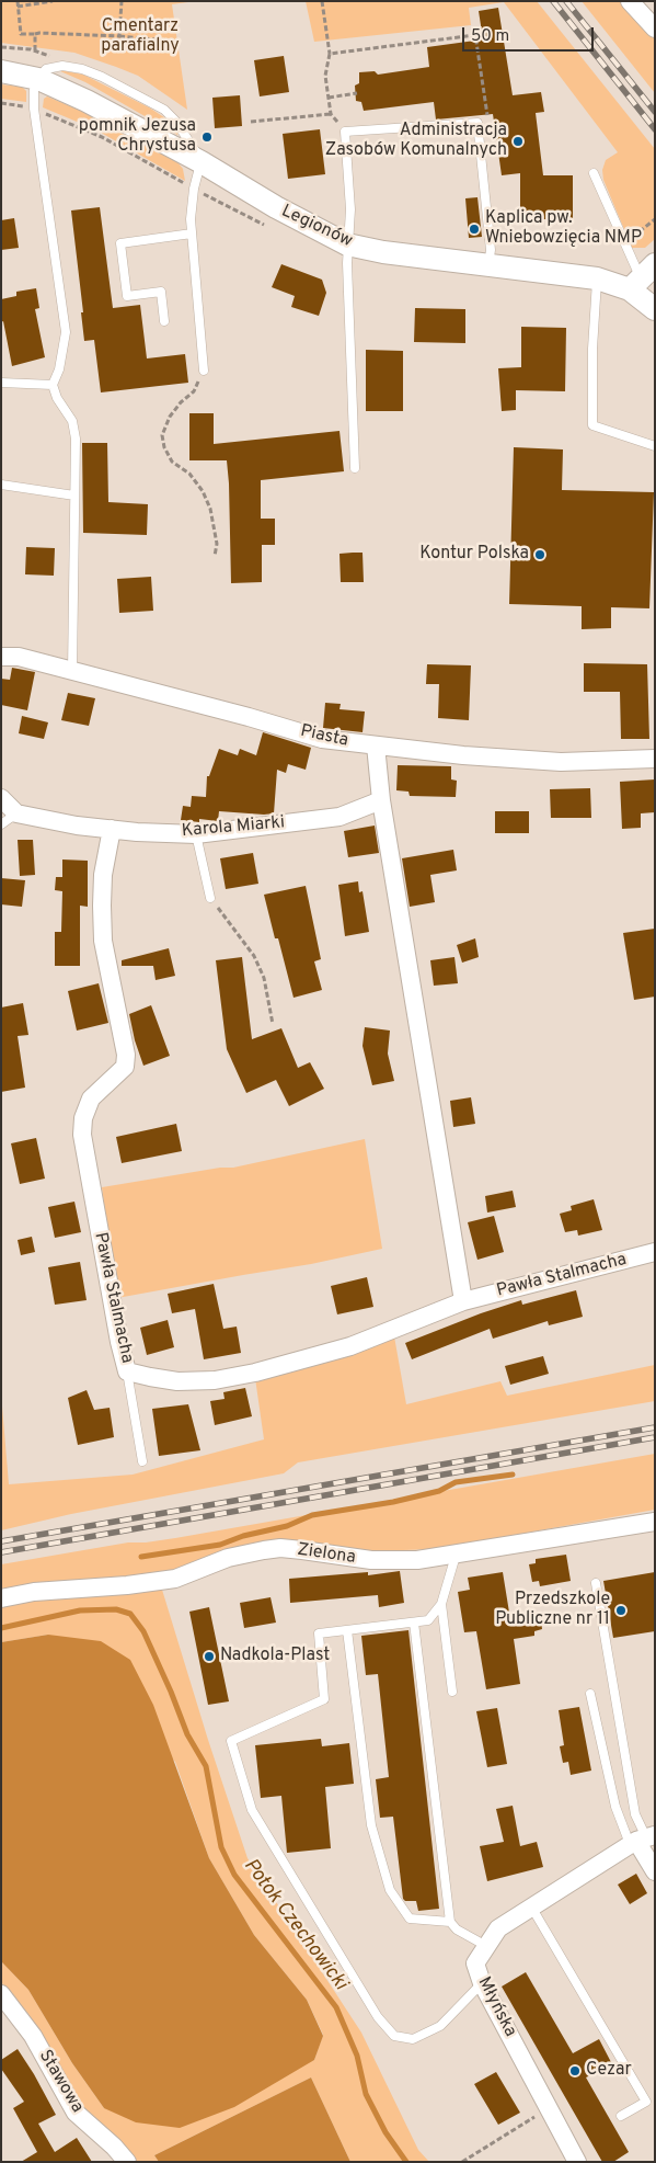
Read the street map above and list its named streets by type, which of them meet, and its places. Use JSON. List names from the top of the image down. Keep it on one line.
{"streets":{"street":["Legionów","Piasta","Karola Miarki","Pawła Stalmacha","Zielona","Młyńska","Stawowa"]},"crossings":[["Karola Miarki","Pawła Stalmacha"]],"water":["Potok Czechowicki"],"parks":["Cmentarz parafialny"],"places":["pomnik Jezusa Chrystusa","Administracja Zasobów Komunalnych","Kaplica pw. Wniebowzięcia NMP","Kontur Polska","Przedszkole Publiczne nr 11","Nadkola-Plast","Cezar"],"scale_bar":"50 m"}
